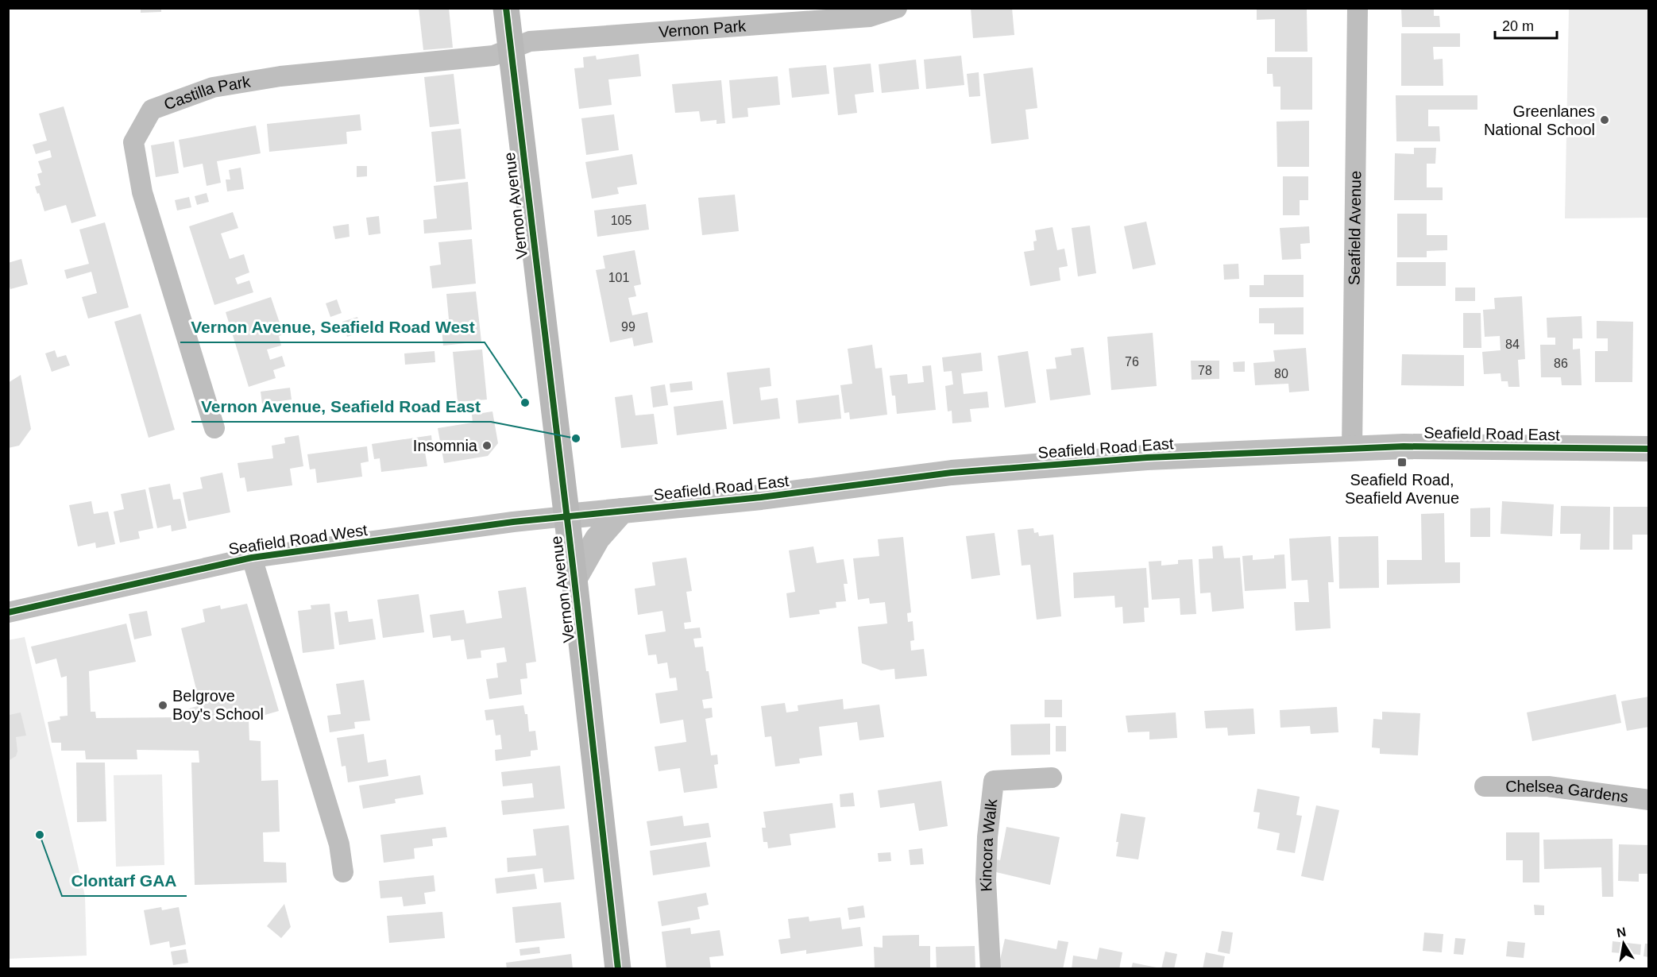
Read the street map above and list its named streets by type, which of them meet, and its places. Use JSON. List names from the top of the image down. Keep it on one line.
{"streets":{"main road":["Vernon Avenue"],"street":["Vernon Park","Castilla Park","Seafield Avenue","Seafield Road East","Seafield Road West","Chelsea Gardens","Kincora Walk"]},"crossings":[["Vernon Park","Castilla Park"],["Vernon Park","Vernon Avenue"],["Castilla Park","Vernon Avenue"],["Vernon Avenue","Seafield Road East"],["Vernon Avenue","Seafield Road West"],["Seafield Avenue","Seafield Road East"],["Seafield Road East","Seafield Road West"]],"places":{"other":["Greenlanes National School","Vernon Avenue, Seafield Road West","Vernon Avenue, Seafield Road East","Insomnia","Belgrove Boy's School","Clontarf GAA"],"transit":["Seafield Road, Seafield Avenue"]},"house_numbers":["105","101","99","84","76","86","78","80"],"scale_bar":"20 m","north":"top"}
